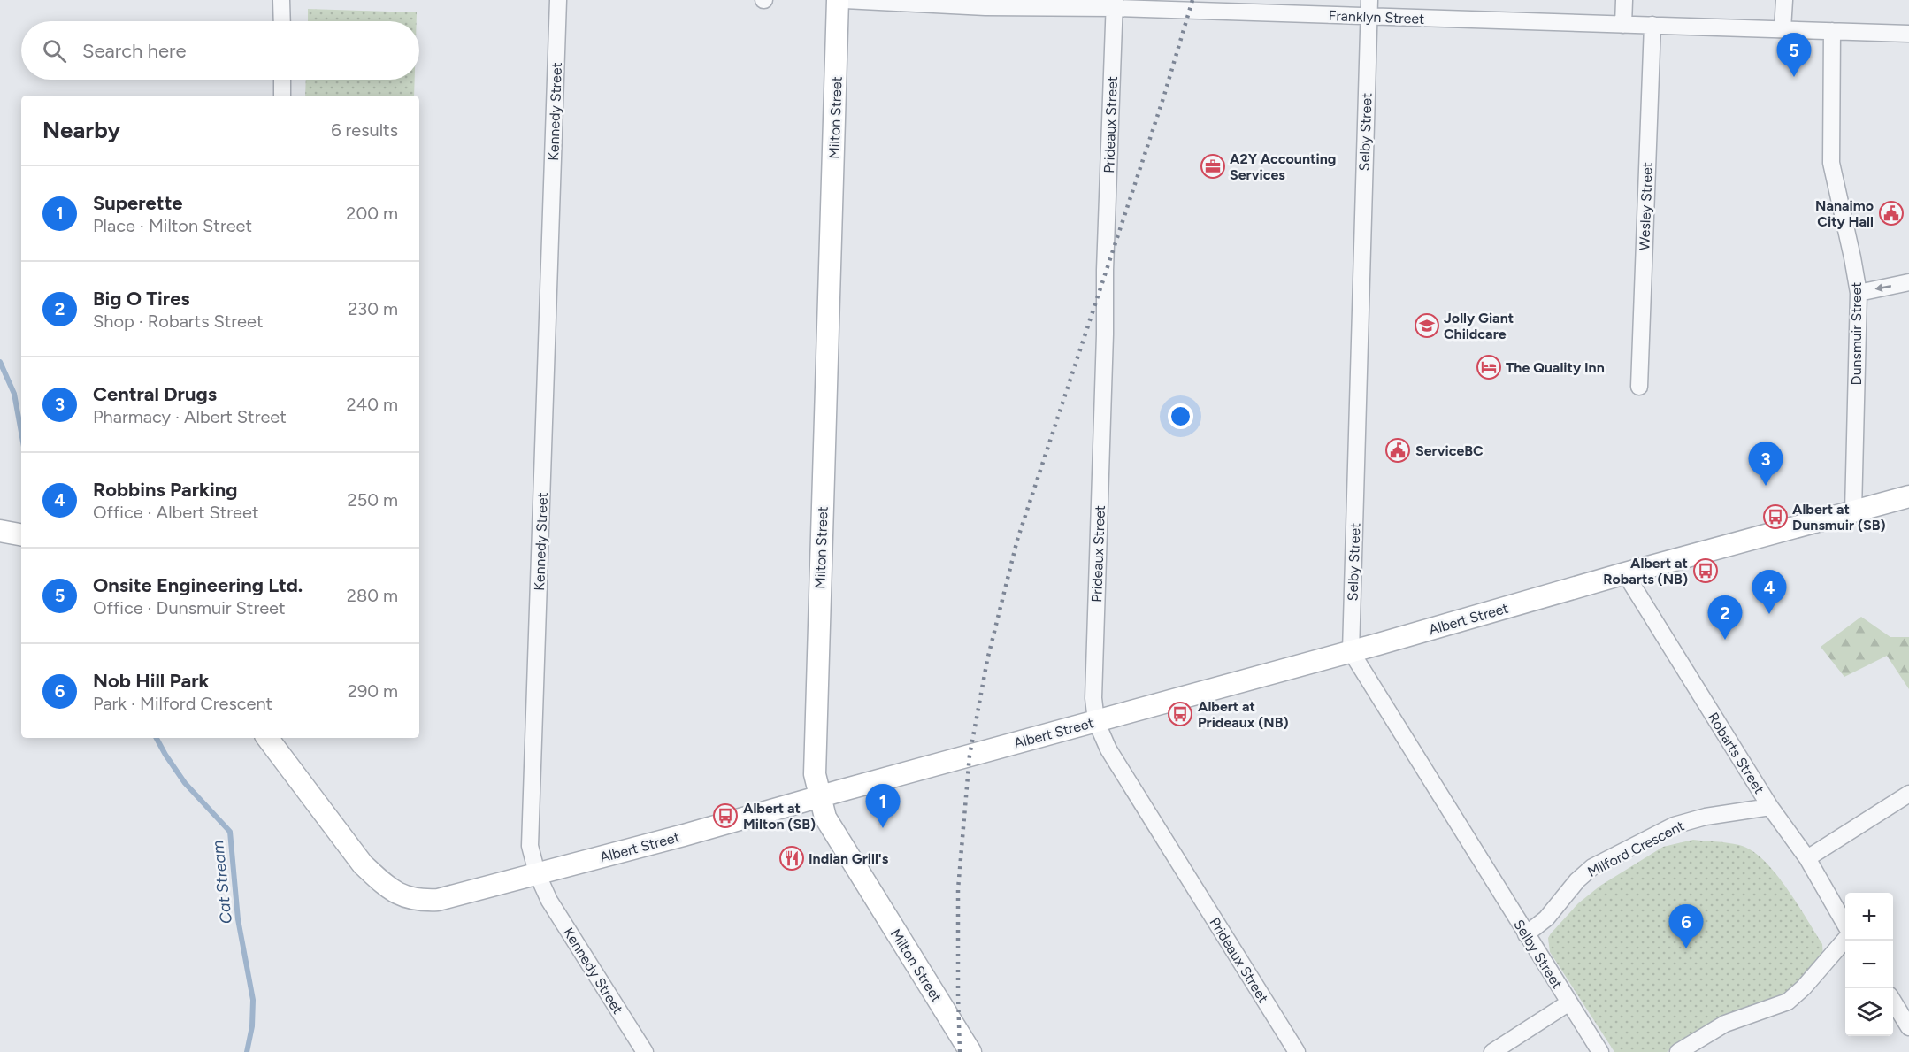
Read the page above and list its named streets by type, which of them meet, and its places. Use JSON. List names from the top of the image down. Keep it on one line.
{"streets":{"street":["Franklyn Street","Kennedy Street","Milton Street","Prideaux Street","Selby Street","Wesley Street","Dunsmuir Street","Albert Street","Robarts Street","Milford Crescent"]},"crossings":[["Franklyn Street","Prideaux Street"],["Franklyn Street","Selby Street"],["Franklyn Street","Wesley Street"],["Franklyn Street","Dunsmuir Street"],["Kennedy Street","Albert Street"],["Milton Street","Albert Street"],["Prideaux Street","Albert Street"],["Selby Street","Albert Street"],["Selby Street","Milford Crescent"],["Dunsmuir Street","Albert Street"],["Albert Street","Robarts Street"],["Robarts Street","Milford Crescent"]],"water":["Cat Stream"],"places":{"office":["A2Y Accounting Services"],"public building":["Nanaimo City Hall","ServiceBC"],"school or university":["Jolly Giant Childcare"],"hotel":["The Quality Inn"],"bus stop":["Albert at Dunsmuir (SB)","Albert at Robarts (NB)","Albert at Prideaux (NB)","Albert at Milton (SB)"],"restaurant":["Indian Grill's"]},"page":{"search":"Search here","pins":["5","3","4","2","1","6"],"heading":["Nearby","6 results"],"list":[{"mark":"1","name":"Superette","note":"Place · Milton Street","value":"200 m"},{"mark":"2","name":"Big O Tires","note":"Shop · Robarts Street","value":"230 m"},{"mark":"3","name":"Central Drugs","note":"Pharmacy · Albert Street","value":"240 m"},{"mark":"4","name":"Robbins Parking","note":"Office · Albert Street","value":"250 m"},{"mark":"5","name":"Onsite Engineering Ltd.","note":"Office · Dunsmuir Street","value":"280 m"},{"mark":"6","name":"Nob Hill Park","note":"Park · Milford Crescent","value":"290 m"}],"map_buttons":["+","−"]}}
